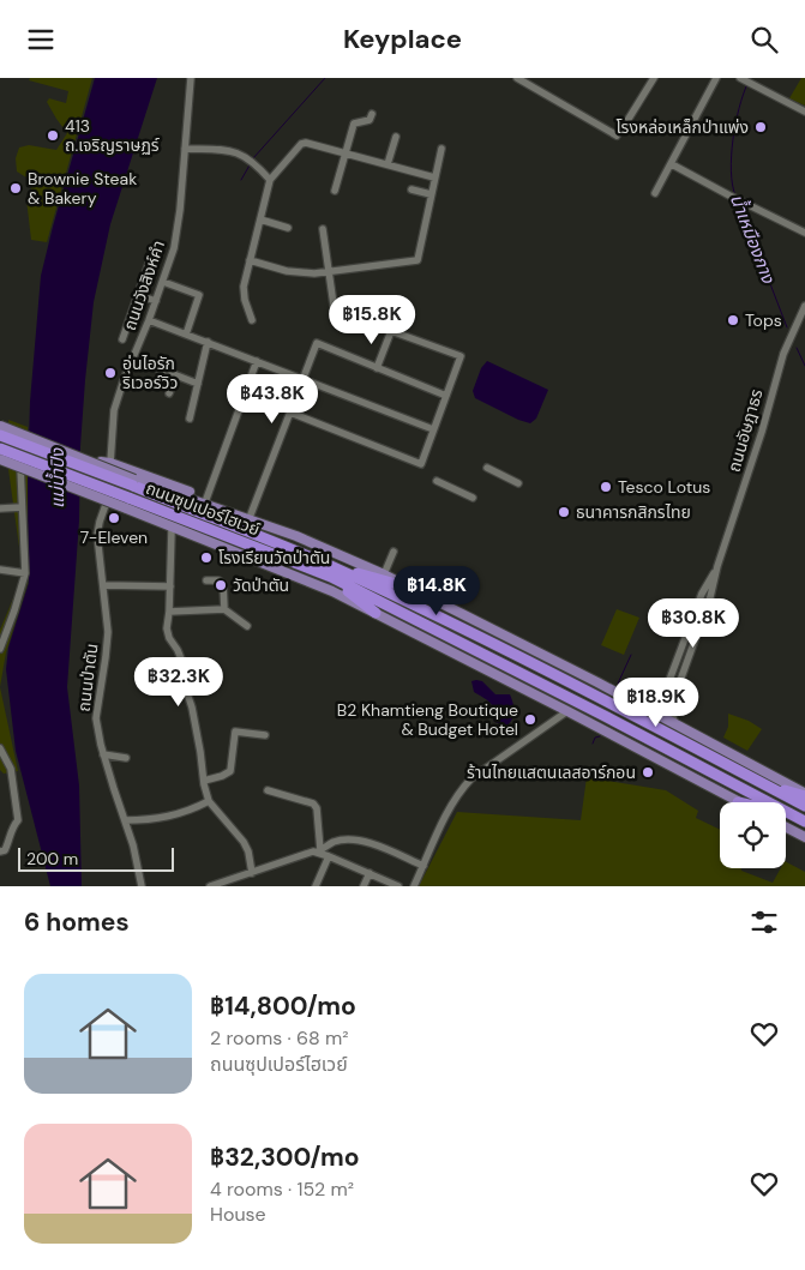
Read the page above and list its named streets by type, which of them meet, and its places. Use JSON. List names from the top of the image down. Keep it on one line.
{"streets":{"highway":["ถนนซุปเปอร์ไฮเวย์"],"street":["ถนนวังสิงห์คำ","ถนนอัษฎาธร","ถนนป่าตัน"]},"water":["น้ำเหมืองกาง","แม่น้ำปิง"],"places":["โรงหล่อเหล็กป่าแพ่ง","413 ถ.เจริญราษฏร์","Brownie Steak & Bakery","Tops","อุ่นไอรัก ริเวอร์วิว","Tesco Lotus","ธนาคารกสิกรไทย","7-Eleven","โรงเรียนวัดป่าตัน","วัดป่าตัน","B2 Khamtieng Boutique & Budget Hotel","ร้านไทยแสตนเลสอาร์กอน"],"scale_bar":"200 m","page":{"header":"Keyplace","price":["฿15.8K","฿43.8K","฿14.8K","฿30.8K","฿32.3K","฿18.9K"],"scale":"200 m","heading":"6 homes","list":[{"name":"฿14,800/mo","note":"2 rooms · 68 m² · ถนนซุปเปอร์ไฮเวย์"},{"name":"฿32,300/mo","note":"4 rooms · 152 m² · House"}]}}
